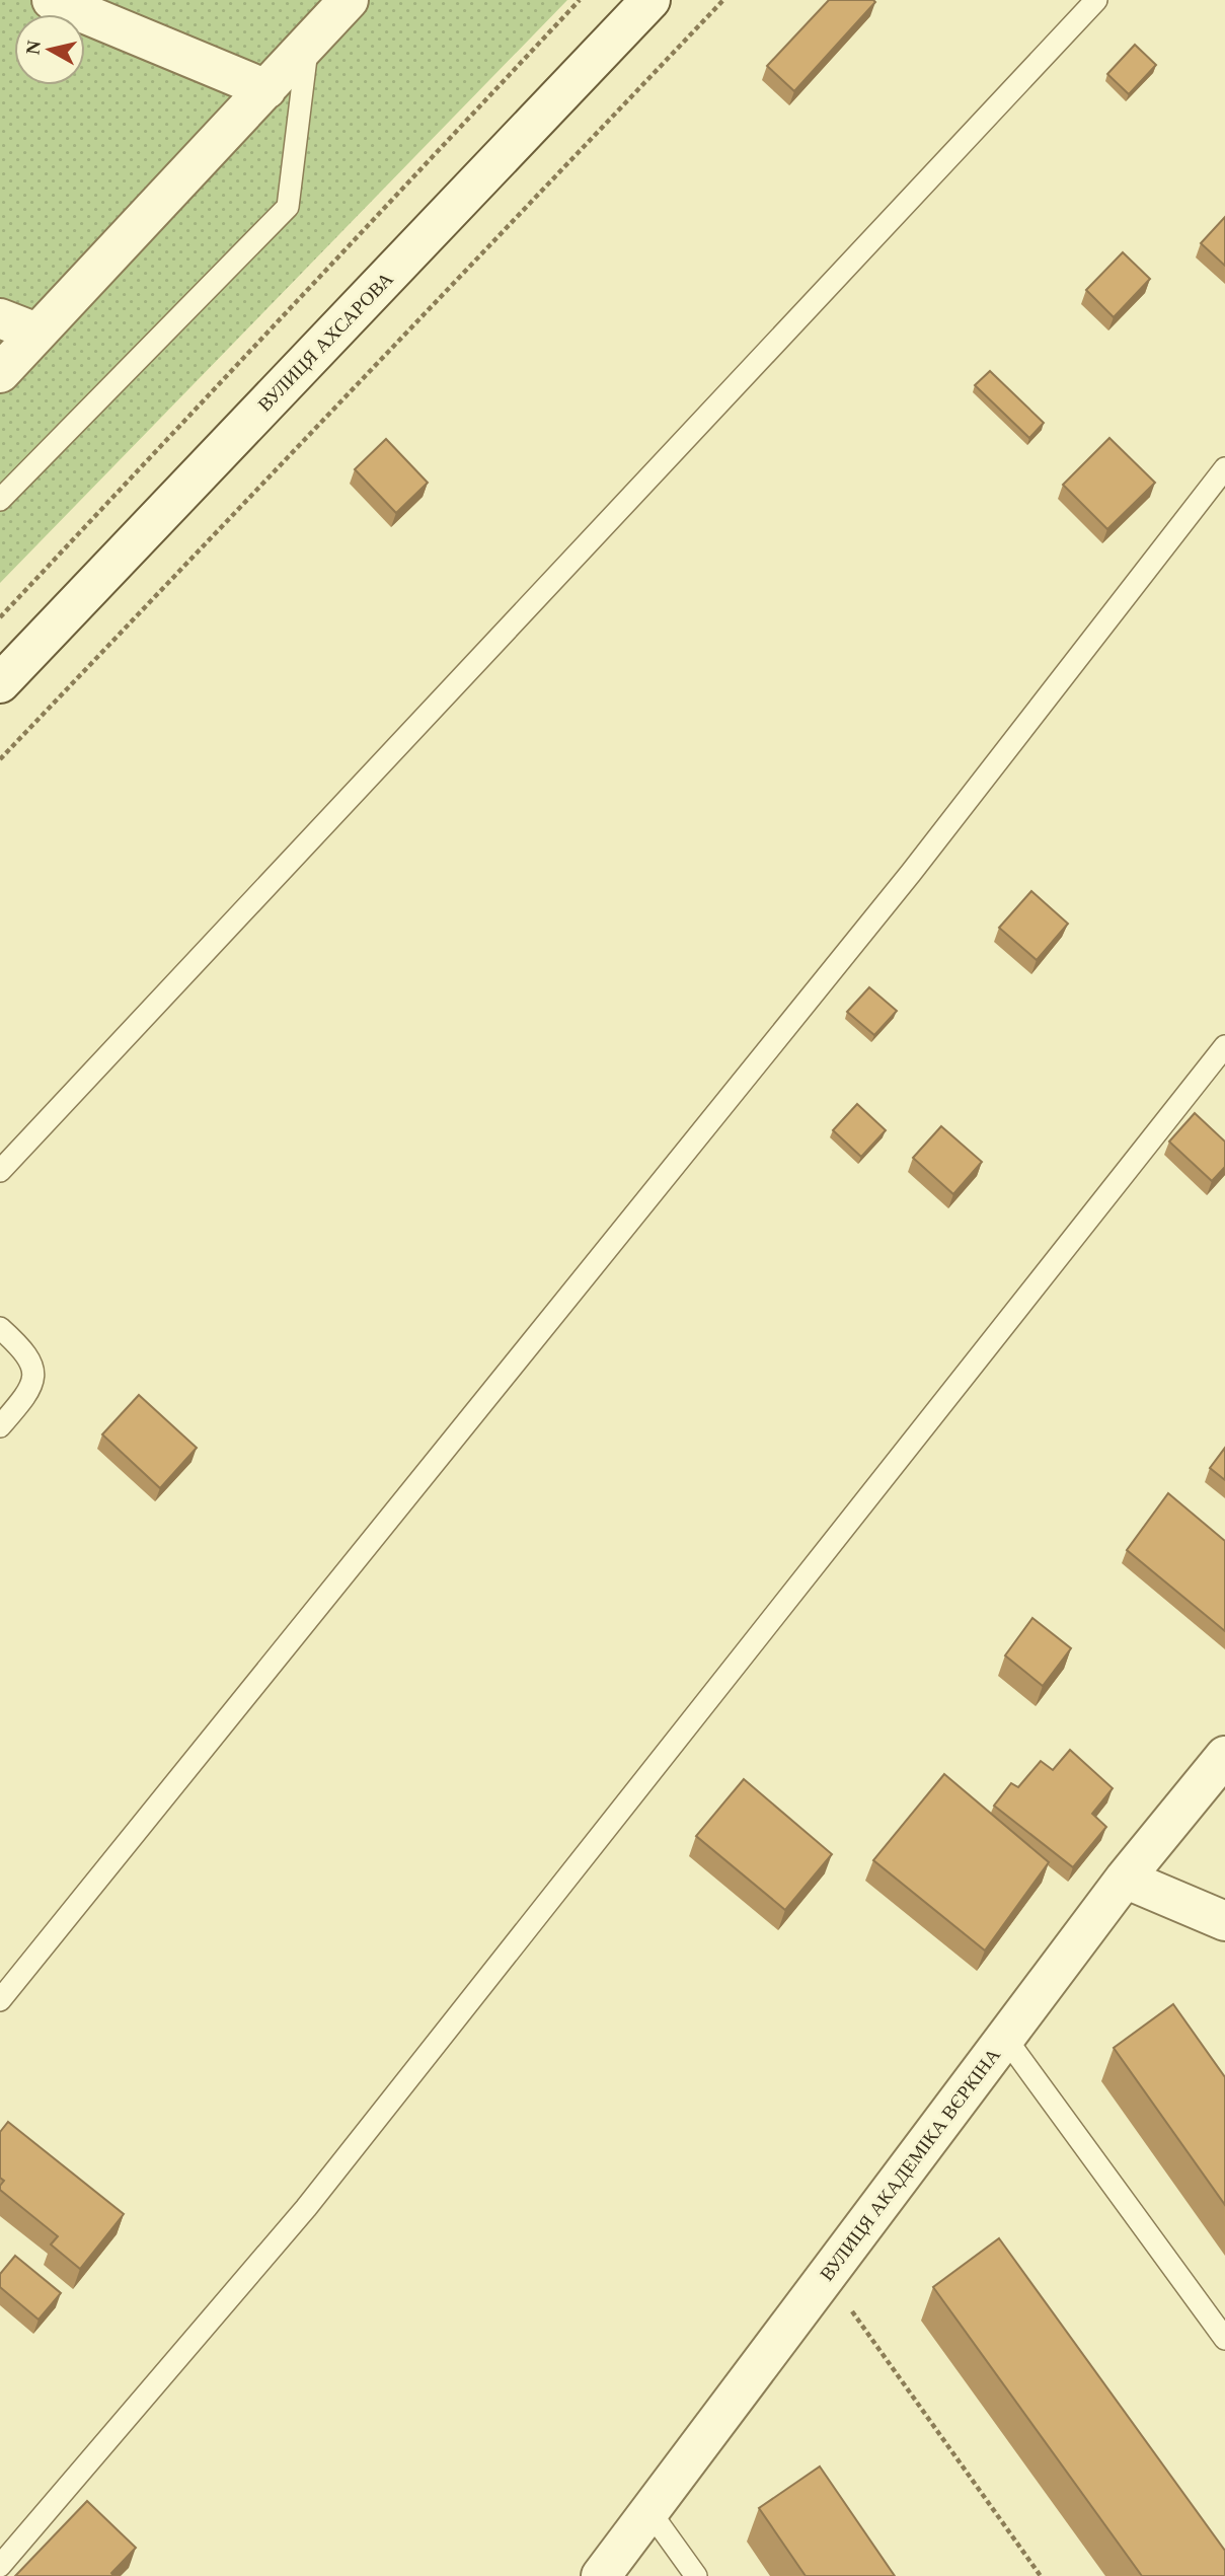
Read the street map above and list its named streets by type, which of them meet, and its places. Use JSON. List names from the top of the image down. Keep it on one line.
{"streets":{"street":["ВУЛИЦЯ АХСАРОВА","ВУЛИЦЯ АКАДЕМІКА ВЄРКІНА"]},"north":"left"}
